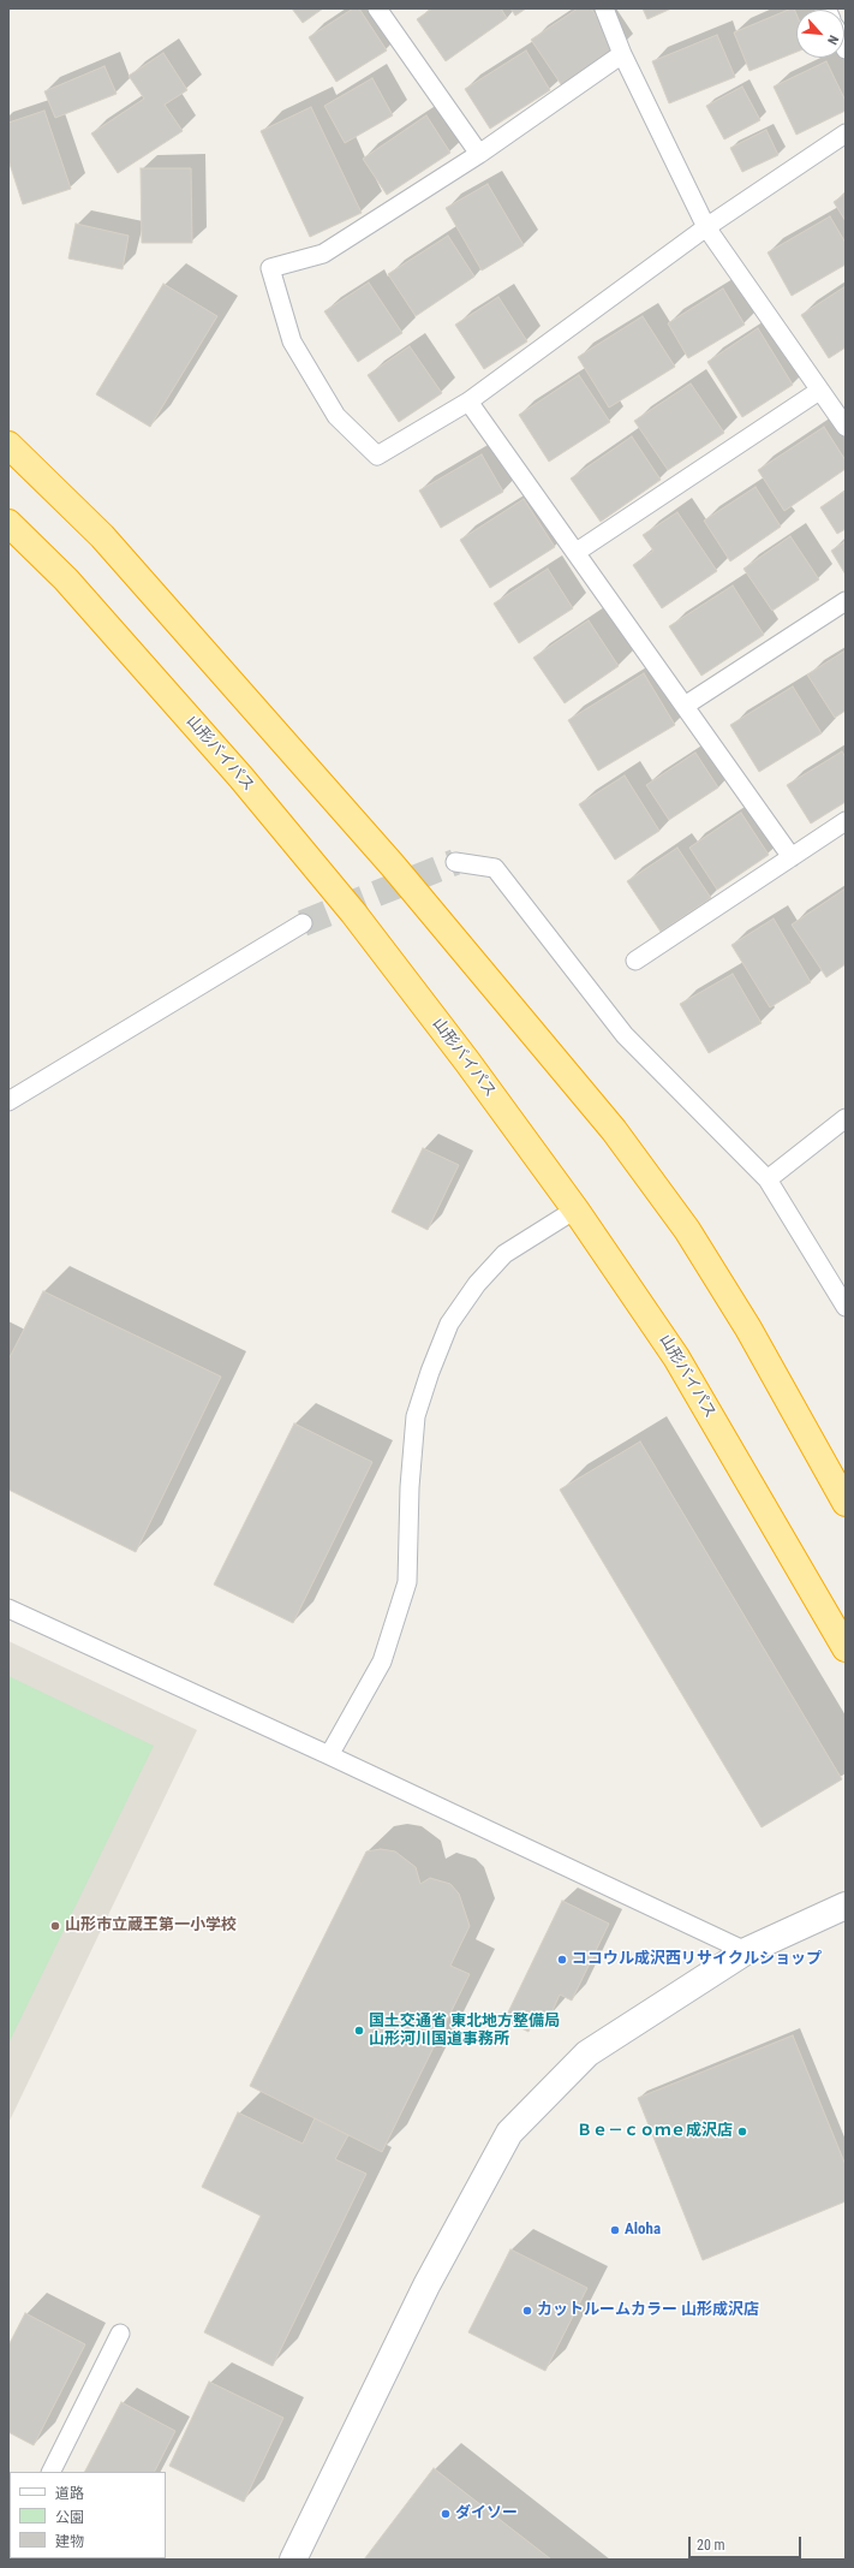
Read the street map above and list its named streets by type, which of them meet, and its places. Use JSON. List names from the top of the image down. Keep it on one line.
{"streets":{"highway":["山形バイパス"]},"places":["山形市立蔵王第一小学校","ココウル成沢西リサイクルショップ","国土交通省 東北地方整備局 山形河川国道事務所","Ｂｅ－ｃｏｍｅ成沢店","Aloha","カットルームカラー 山形成沢店","ダイソー"],"legend":["道路","公園","建物"],"scale_bar":"20 m","north":"bottom right"}
